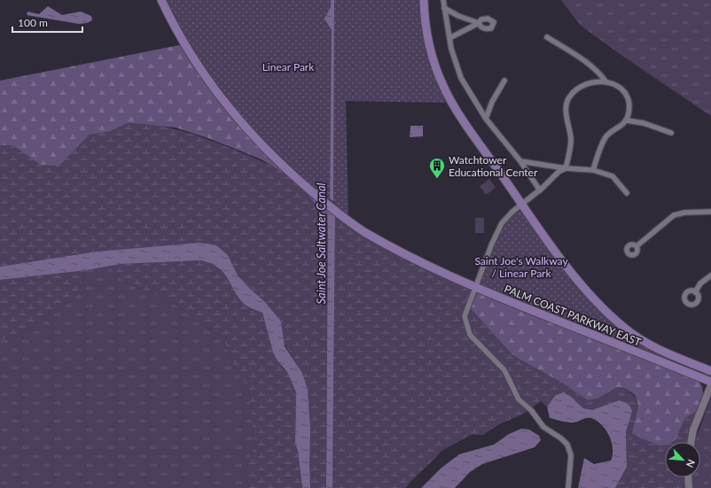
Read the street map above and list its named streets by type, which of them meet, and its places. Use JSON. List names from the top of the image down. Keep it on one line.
{"streets":{"main road":["PALM COAST PARKWAY EAST"]},"water":["Saint Joe Saltwater Canal"],"parks":["Linear Park","Saint Joe's Walkway / Linear Park"],"places":{"building":["Watchtower Educational Center"]},"scale_bar":"100 m","north":"bottom right"}
